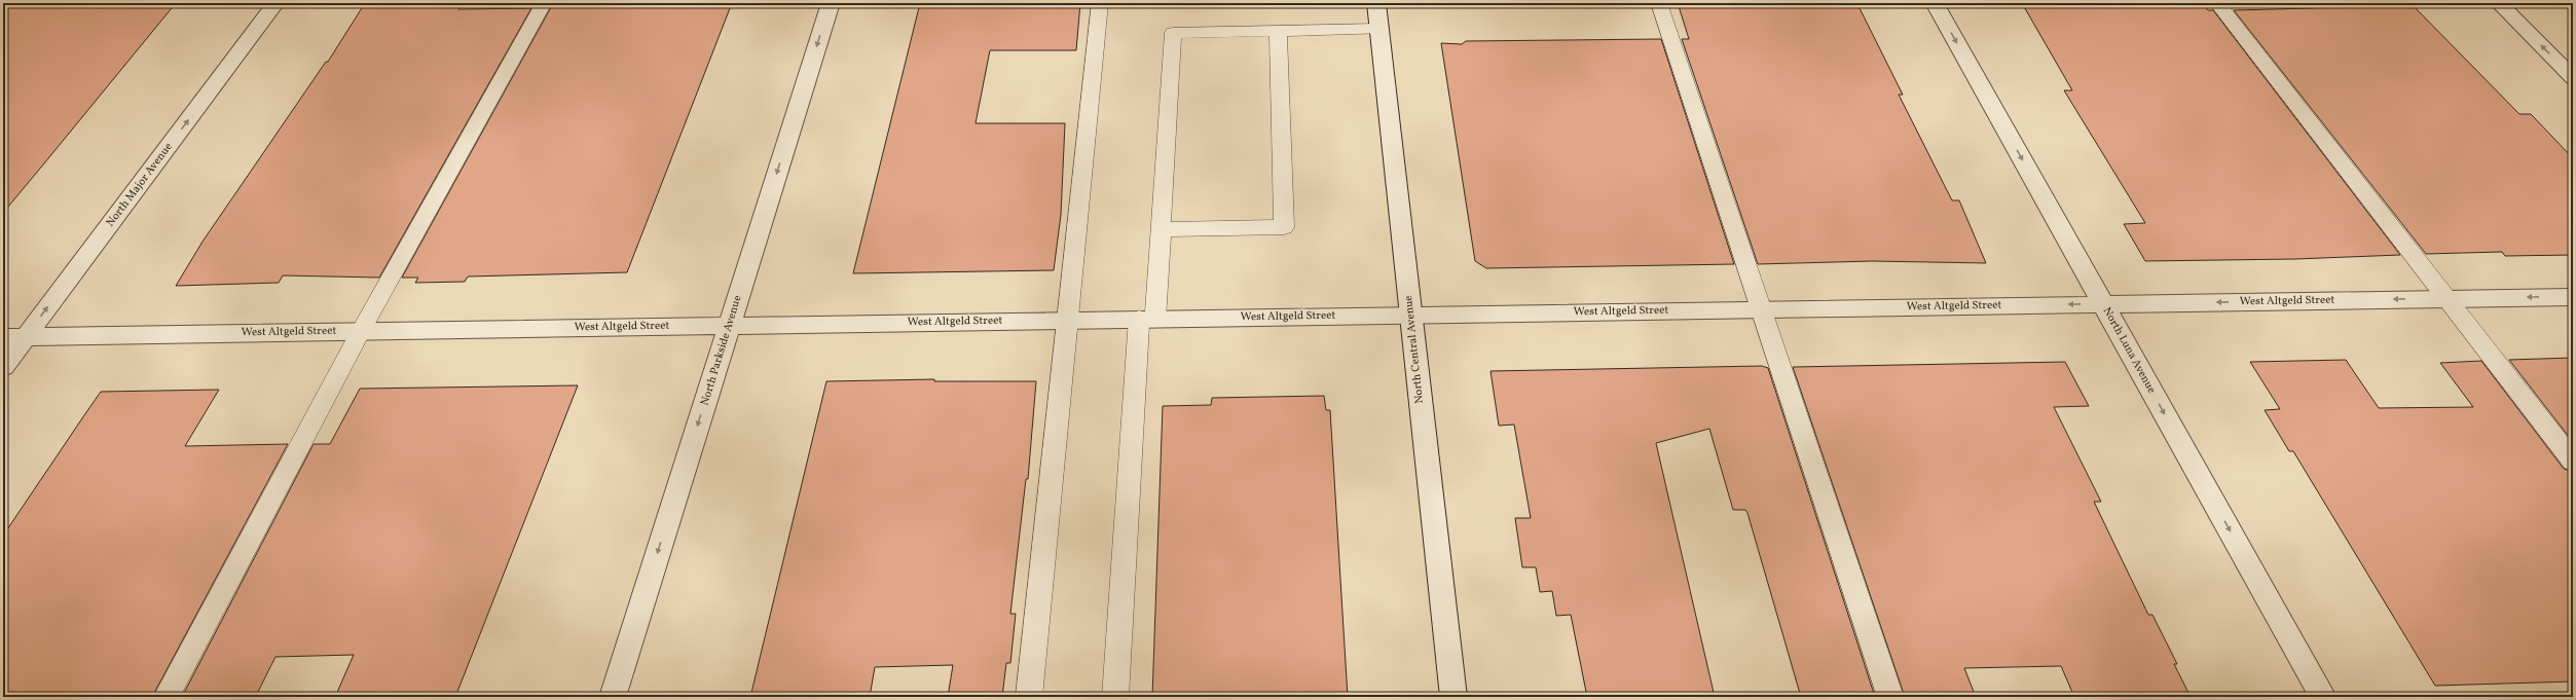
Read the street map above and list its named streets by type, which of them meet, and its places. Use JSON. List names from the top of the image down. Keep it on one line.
{"streets":{"street":["North Major Avenue","West Altgeld Street","North Central Avenue","North Parkside Avenue","North Luna Avenue"]},"crossings":[["North Major Avenue","West Altgeld Street"],["West Altgeld Street","North Central Avenue"],["West Altgeld Street","North Parkside Avenue"],["West Altgeld Street","North Luna Avenue"]],"one_way":["North Major Avenue","North Parkside Avenue","North Luna Avenue"]}
